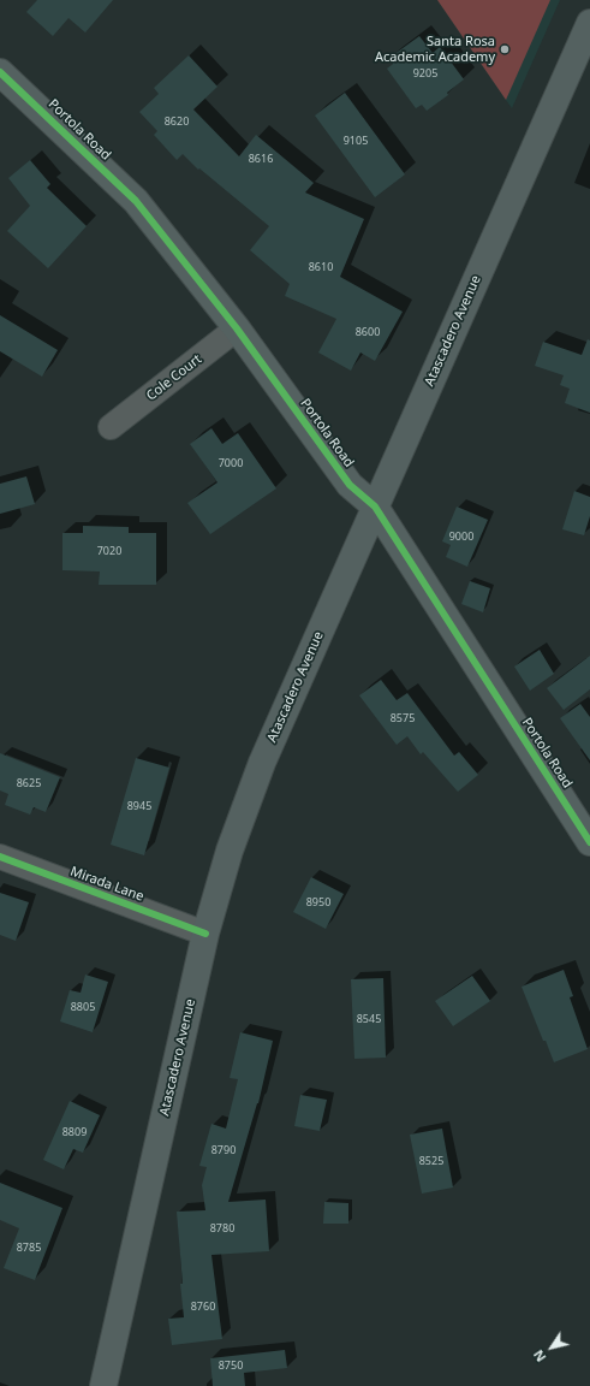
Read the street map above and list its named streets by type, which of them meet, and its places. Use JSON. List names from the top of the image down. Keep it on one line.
{"streets":{"main road":["Portola Road","Atascadero Avenue"],"street":["Cole Court","Mirada Lane"]},"crossings":[["Portola Road","Atascadero Avenue"],["Portola Road","Cole Court"],["Atascadero Avenue","Mirada Lane"]],"places":["Santa Rosa Academic Academy"],"house_numbers":["9205","8620","9105","8616","8610","8600","7000","9000","7020","8575","8625","8945","8950","8805","8545","8809","8790","8525","8780","8785","8760","8750"],"north":"bottom left"}
